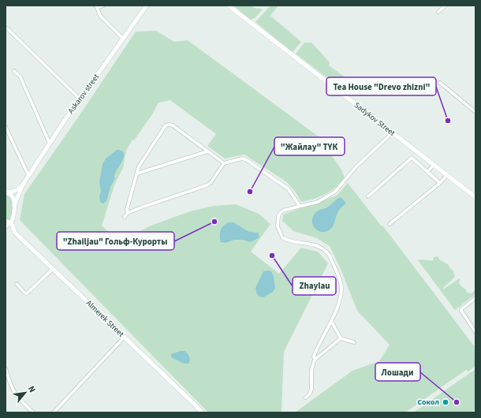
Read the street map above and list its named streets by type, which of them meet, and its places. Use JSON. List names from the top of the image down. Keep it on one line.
{"streets":{"street":["Askarov street","Sadykov Street","Almerek Street"]},"crossings":[["Askarov street","Almerek Street"]],"places":["Tea House \"Drevo zhizni\"","\"Жайлау\" ТҮК","\"Zhailjau\" Гольф-Курорты","Zhaylau","Сокол","Лошади"],"north":"top right"}
